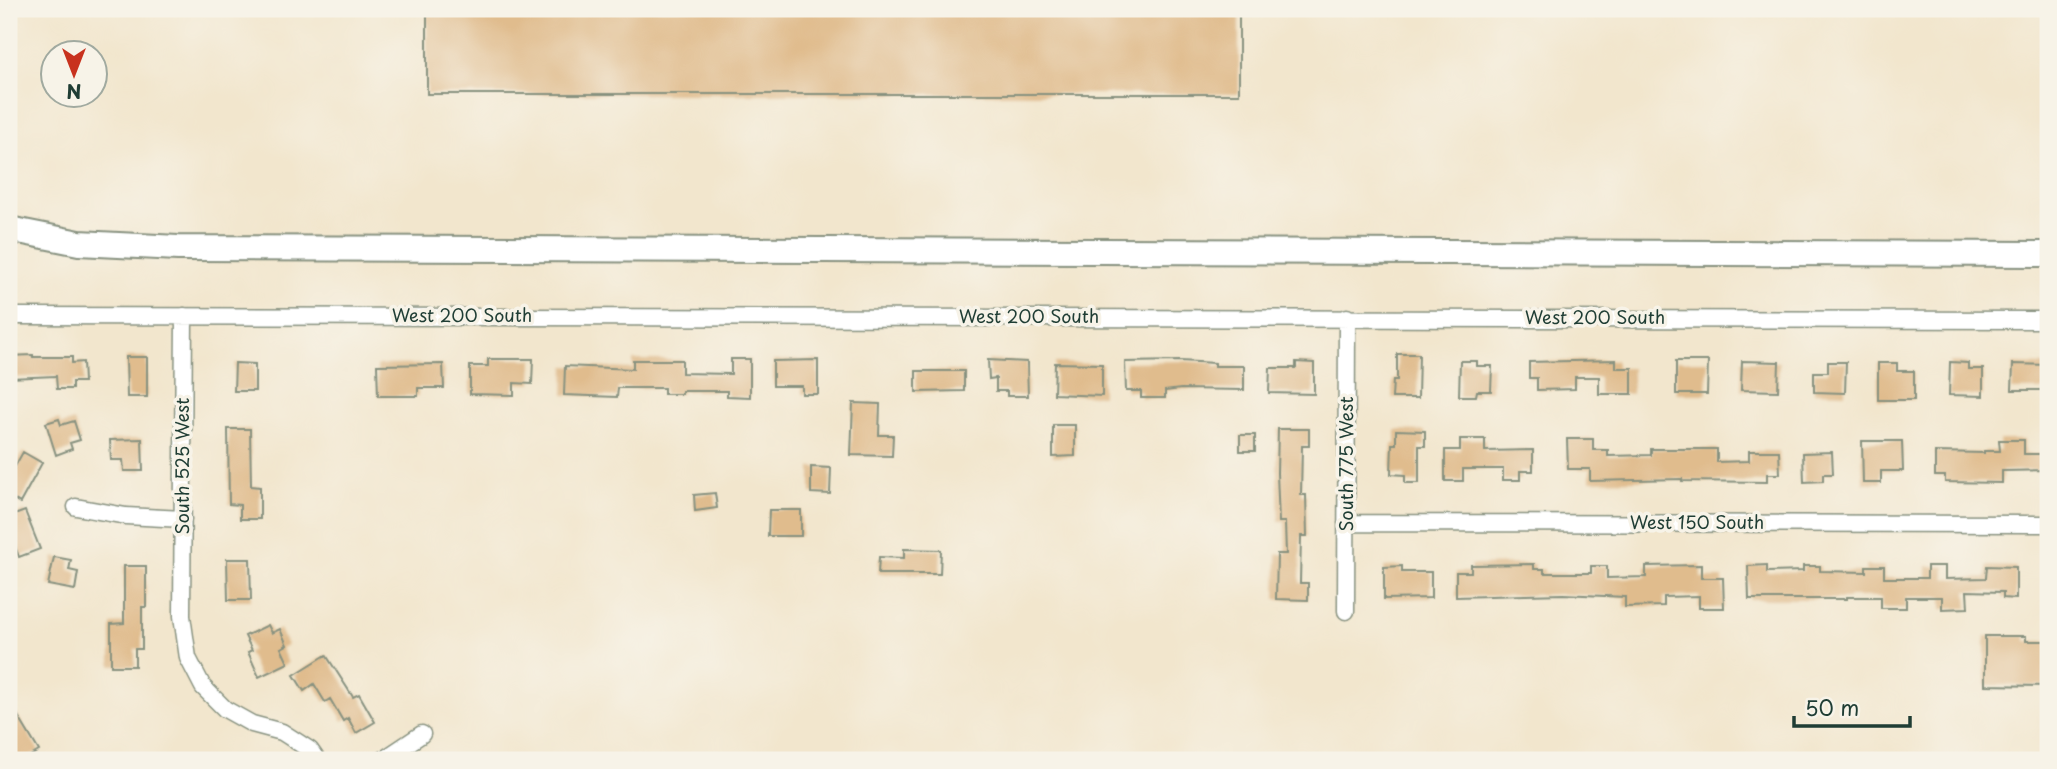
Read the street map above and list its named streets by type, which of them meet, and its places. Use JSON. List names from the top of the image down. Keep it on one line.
{"streets":{"street":["West 200 South","South 775 West","South 525 West","West 150 South"]},"crossings":[["West 200 South","South 775 West"],["West 200 South","South 525 West"],["South 775 West","West 150 South"]],"scale_bar":"50 m","north":"bottom"}
